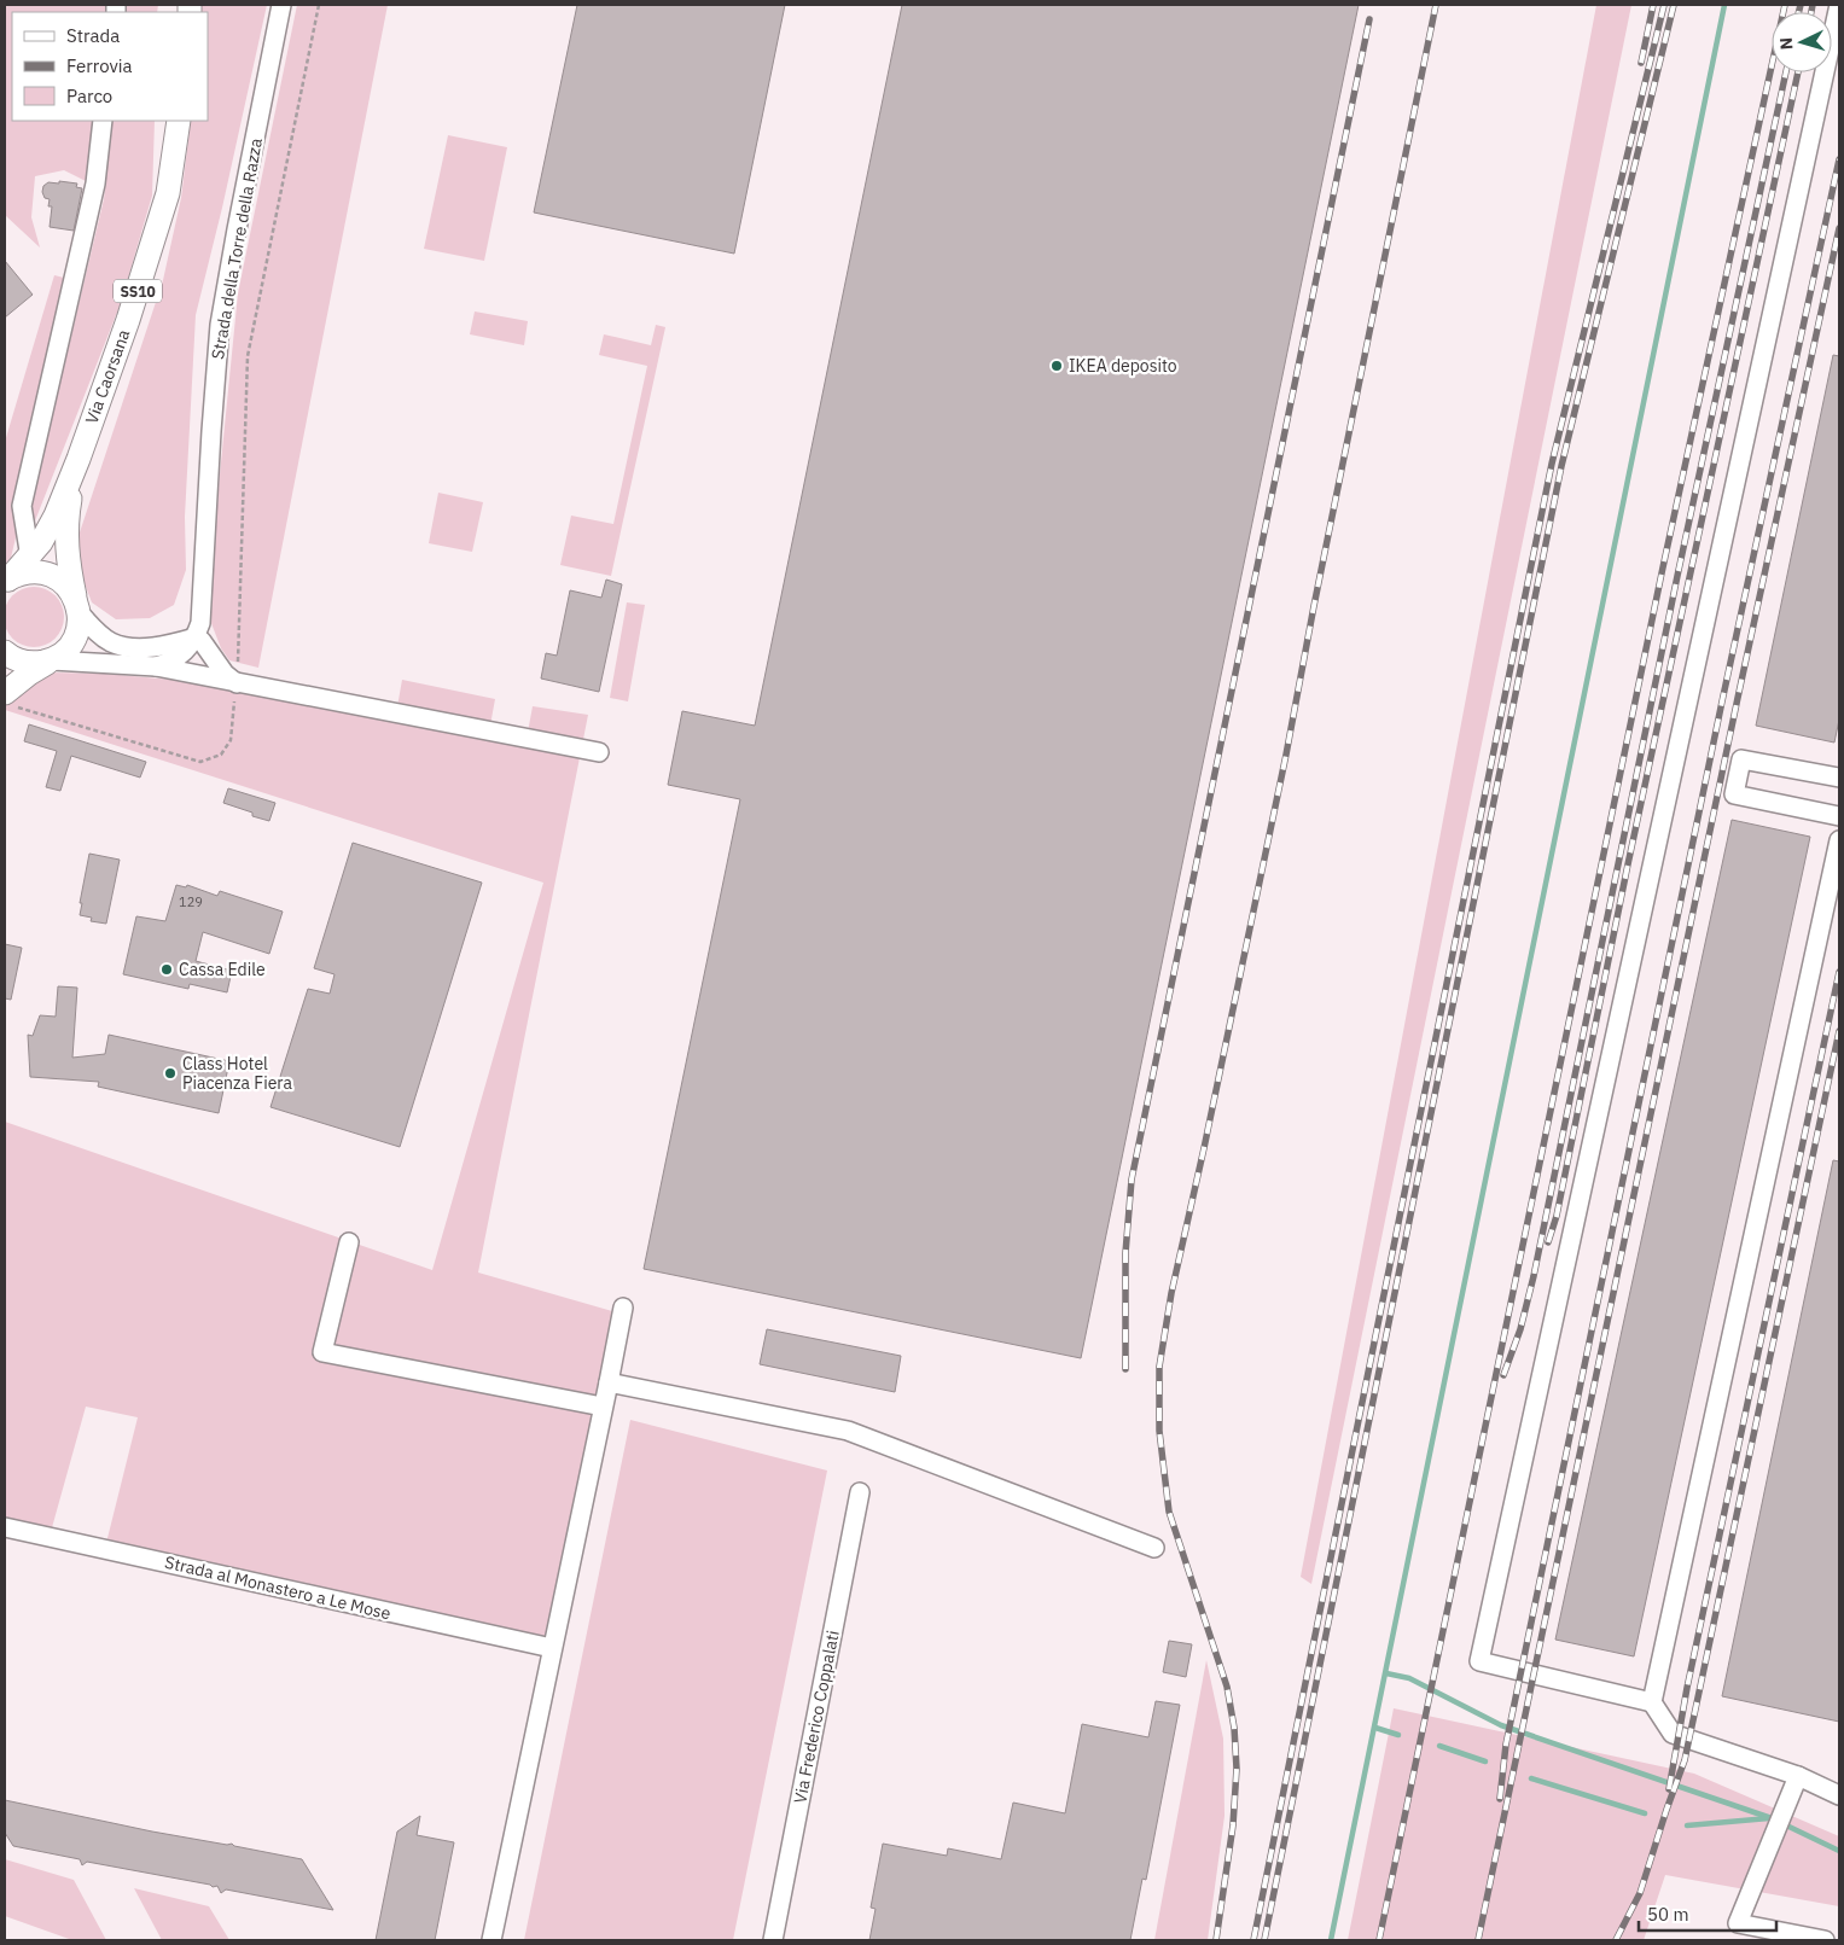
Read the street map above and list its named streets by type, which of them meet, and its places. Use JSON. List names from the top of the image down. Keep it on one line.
{"streets":{"main road":["SS10","Via Caorsana"],"street":["Strada della Torre della Razza","Strada al Monastero a Le Mose","Via Frederico Coppalati"]},"crossings":[["SS10","Via Caorsana"]],"places":["IKEA deposito","Cassa Edile","Class Hotel Piacenza Fiera"],"house_numbers":["129"],"legend":["Strada","Ferrovia","Parco"],"scale_bar":"50 m","north":"left"}
